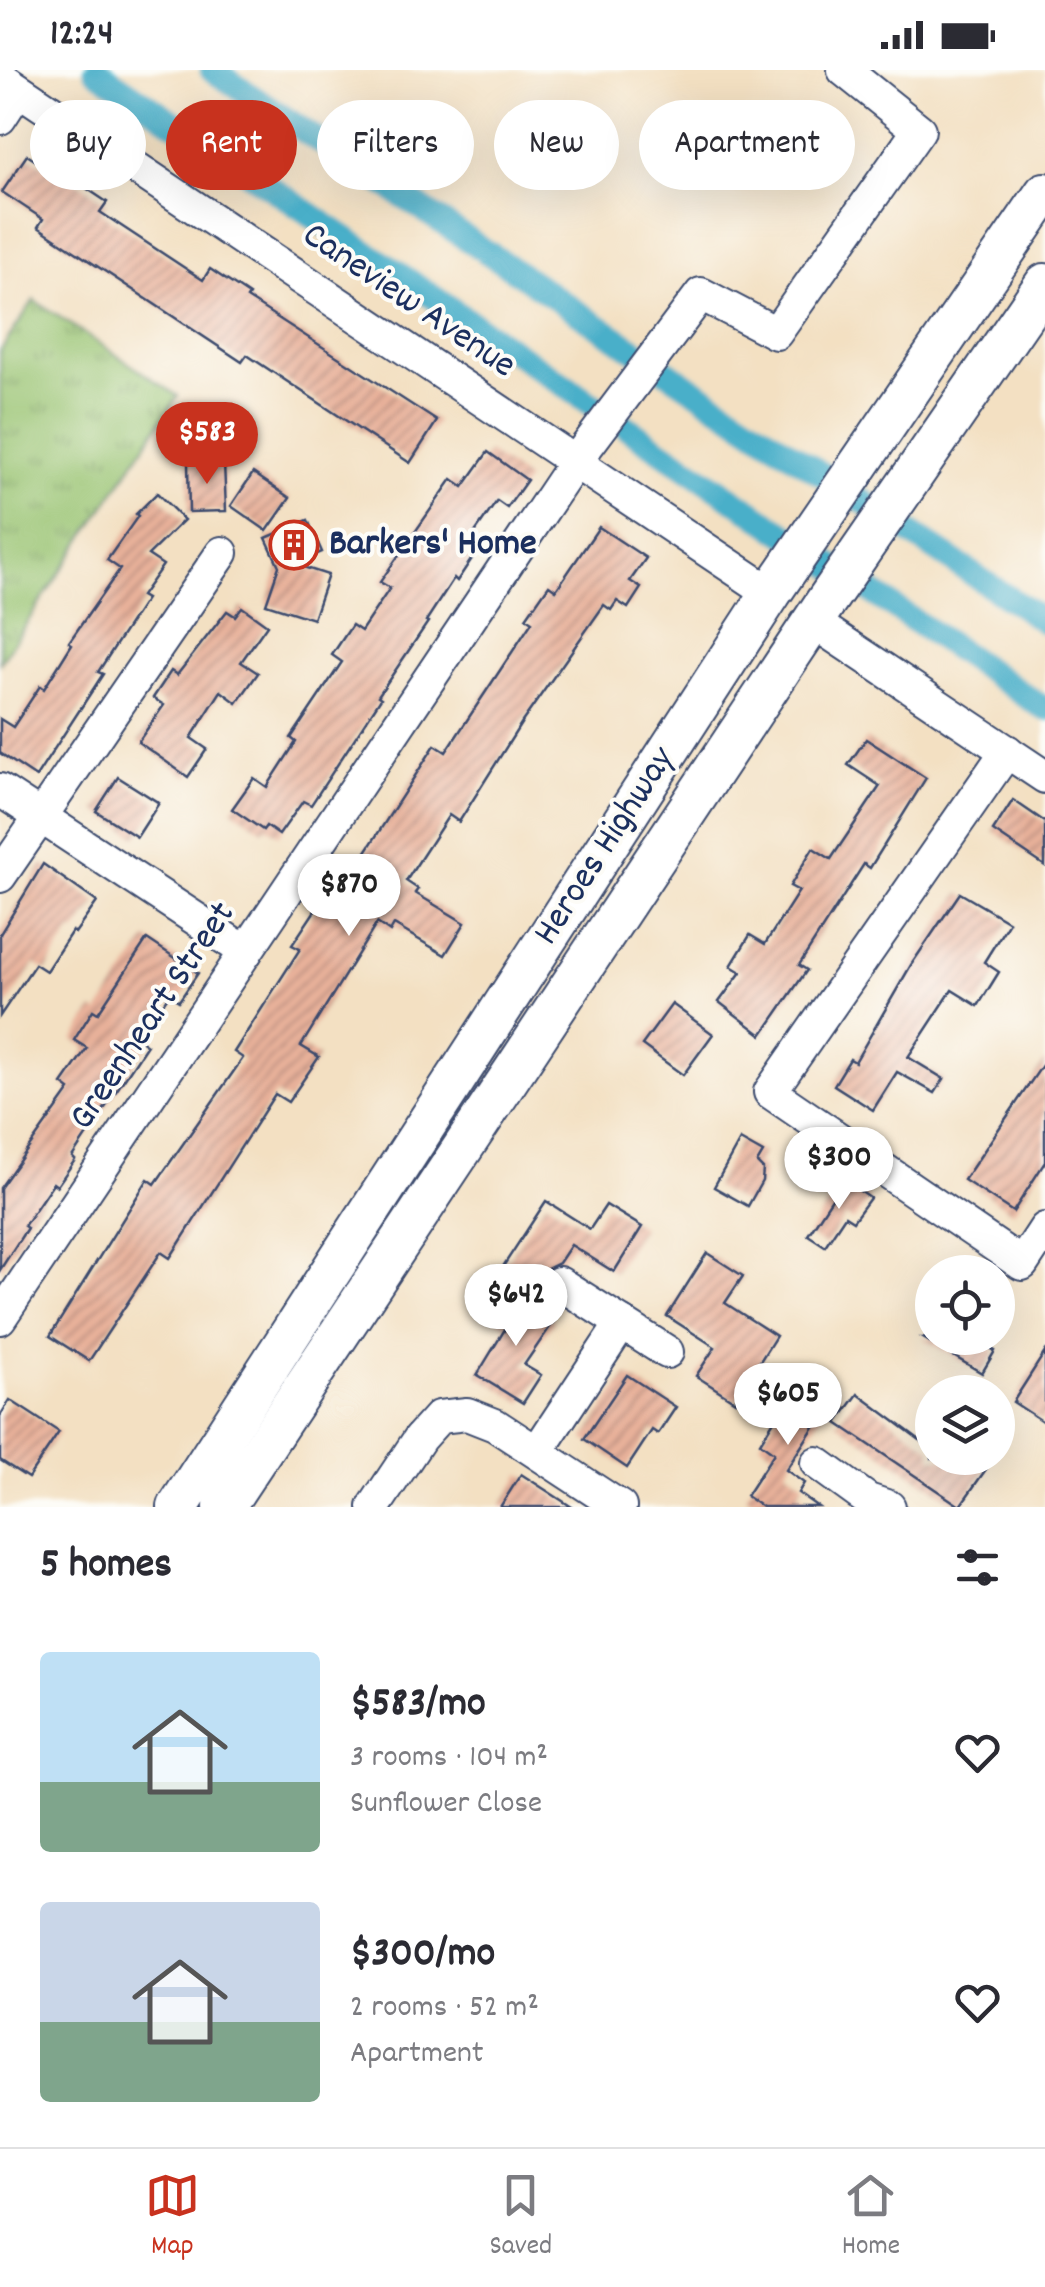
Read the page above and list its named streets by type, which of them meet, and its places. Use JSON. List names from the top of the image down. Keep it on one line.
{"streets":{"main road":["Heroes Highway"],"street":["Caneview Avenue","Greenheart Street"]},"crossings":[["Caneview Avenue","Heroes Highway"],["Caneview Avenue","Greenheart Street"]],"places":{"building":["Barkers' Home"]},"page":{"status":"12:24","chip":["Buy","Rent","Filters","New","Apartment"],"price":["$583","$870","$300","$642","$605"],"heading":"5 homes","list":[{"name":"$583/mo","note":"3 rooms · 104 m² · Sunflower Close"},{"name":"$300/mo","note":"2 rooms · 52 m² · Apartment"}],"tabs":["Map","Saved","Home"]}}
